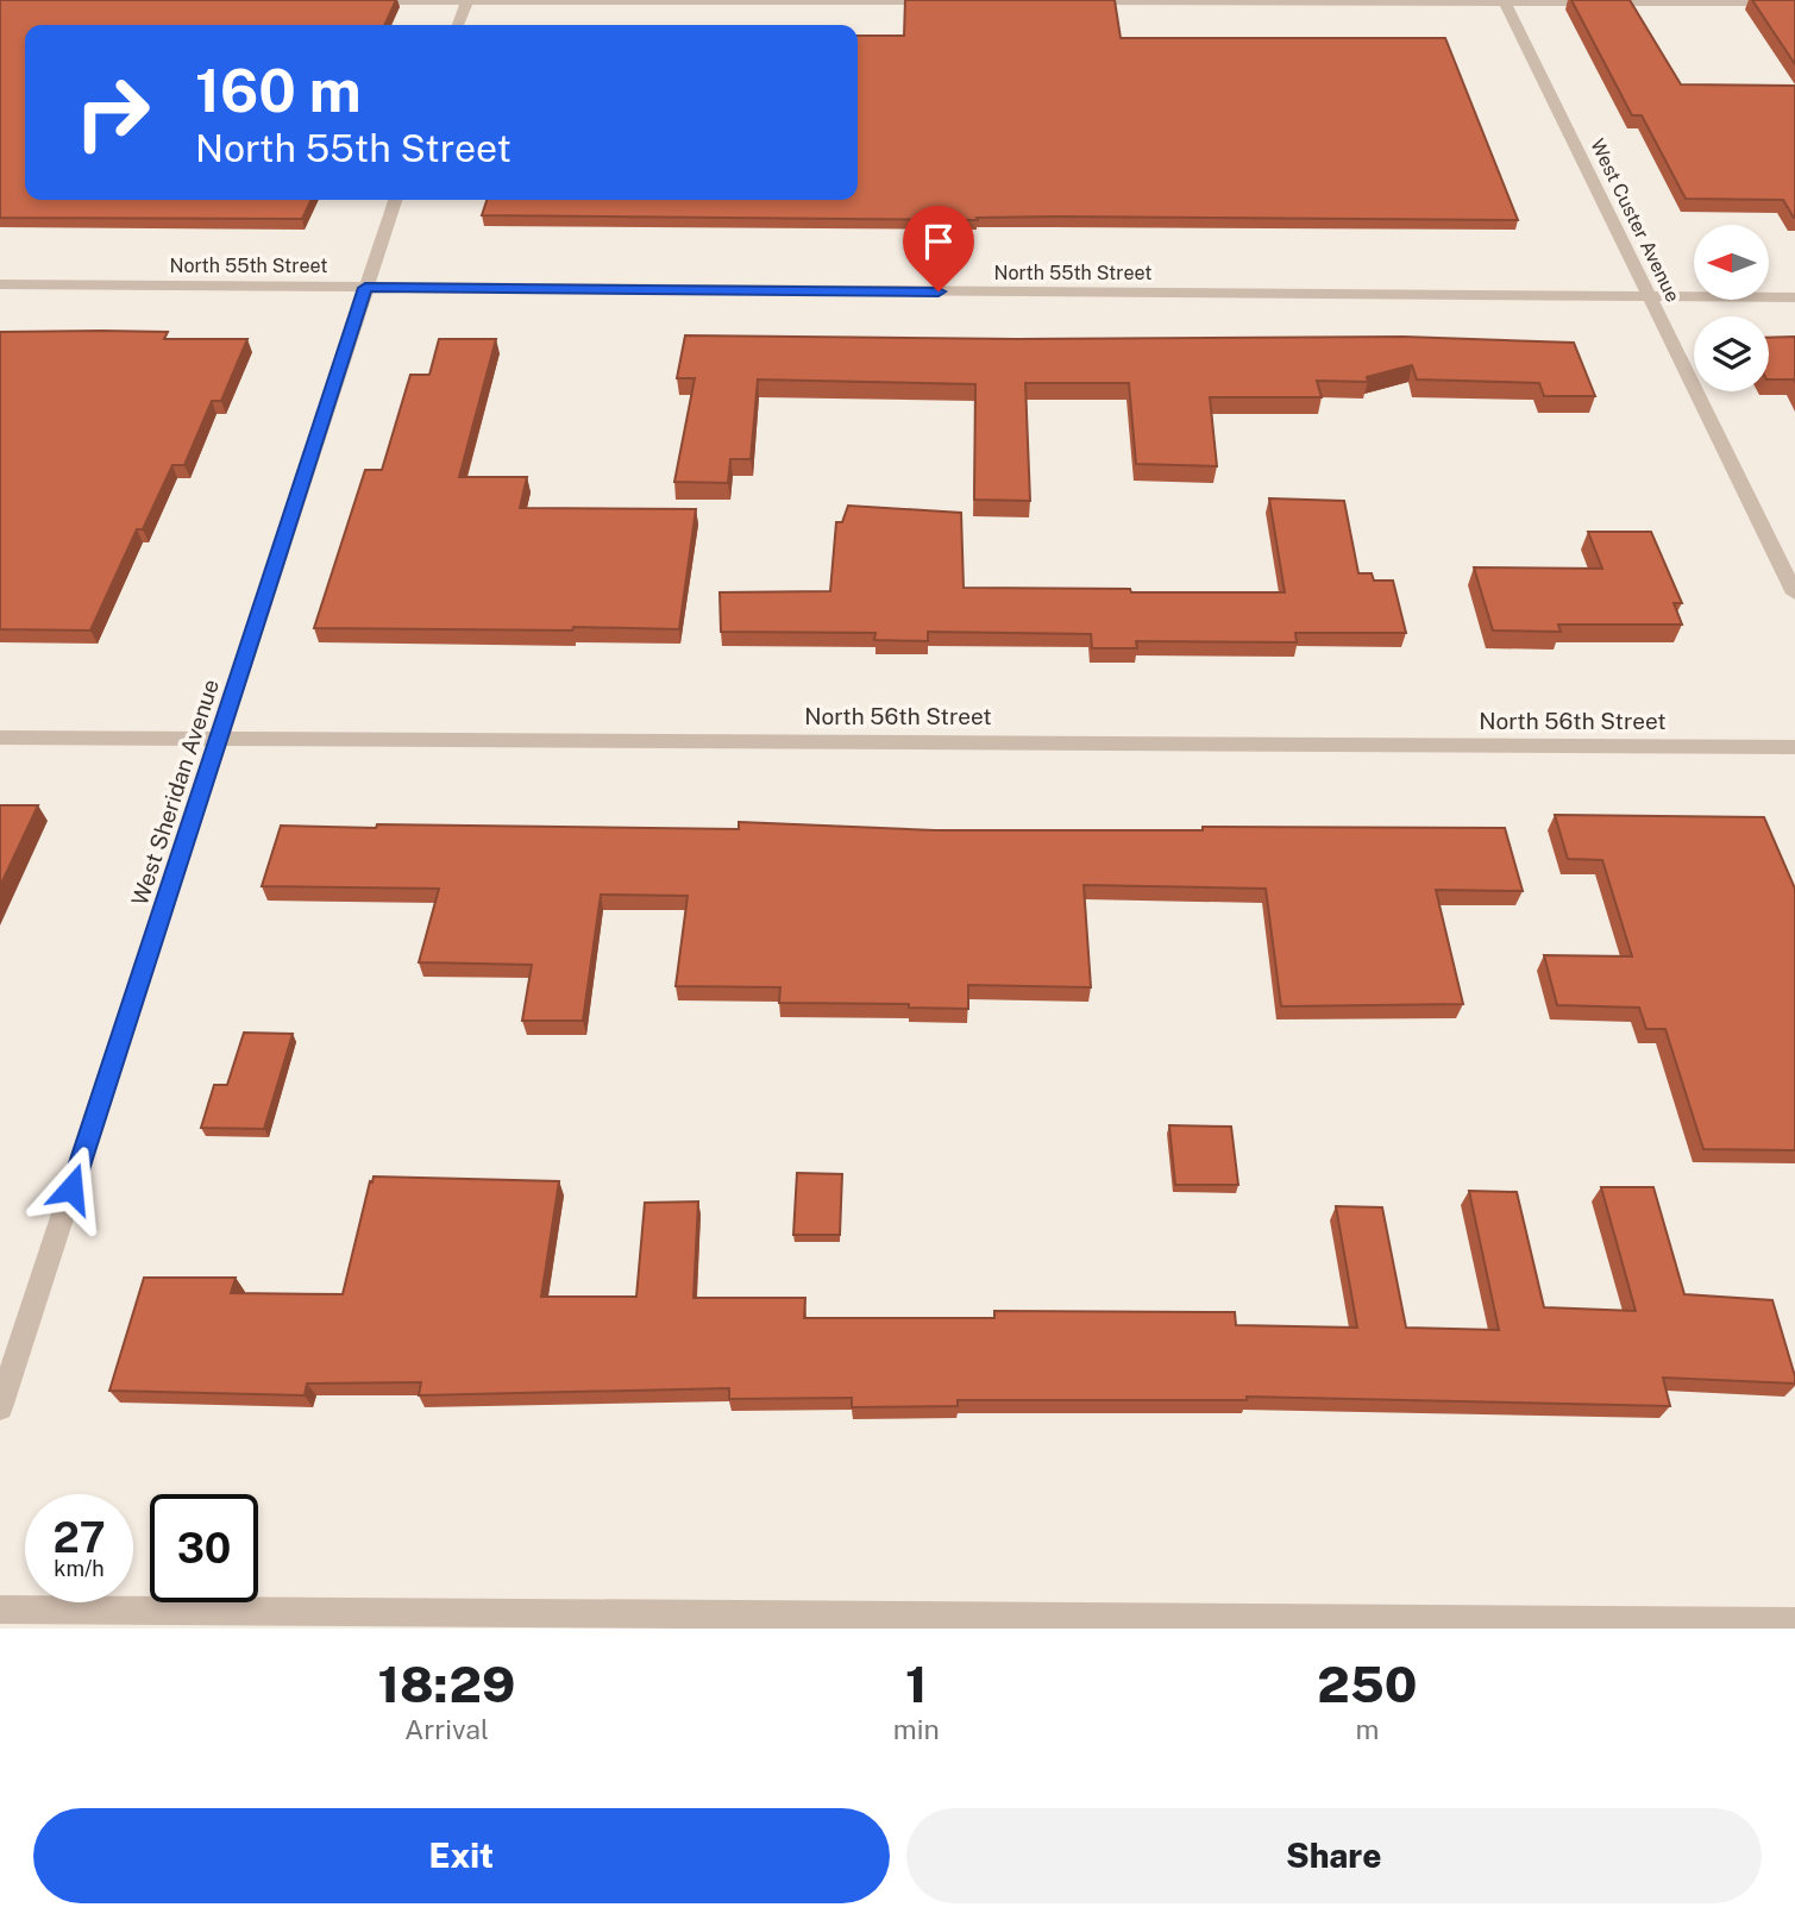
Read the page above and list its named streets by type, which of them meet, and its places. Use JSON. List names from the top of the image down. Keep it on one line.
{"streets":{"street":["West Custer Avenue","North 55th Street","North 56th Street","West Sheridan Avenue"]},"crossings":[["West Custer Avenue","North 55th Street"],["North 55th Street","West Sheridan Avenue"],["North 56th Street","West Sheridan Avenue"]],"north":"left","page":{"turn":["160 m","North 55th Street"],"speed":"27 km/h","limit":"30","eta":["18:29","Arrival","1","min","250","m"],"buttons":["Exit","Share"]}}
